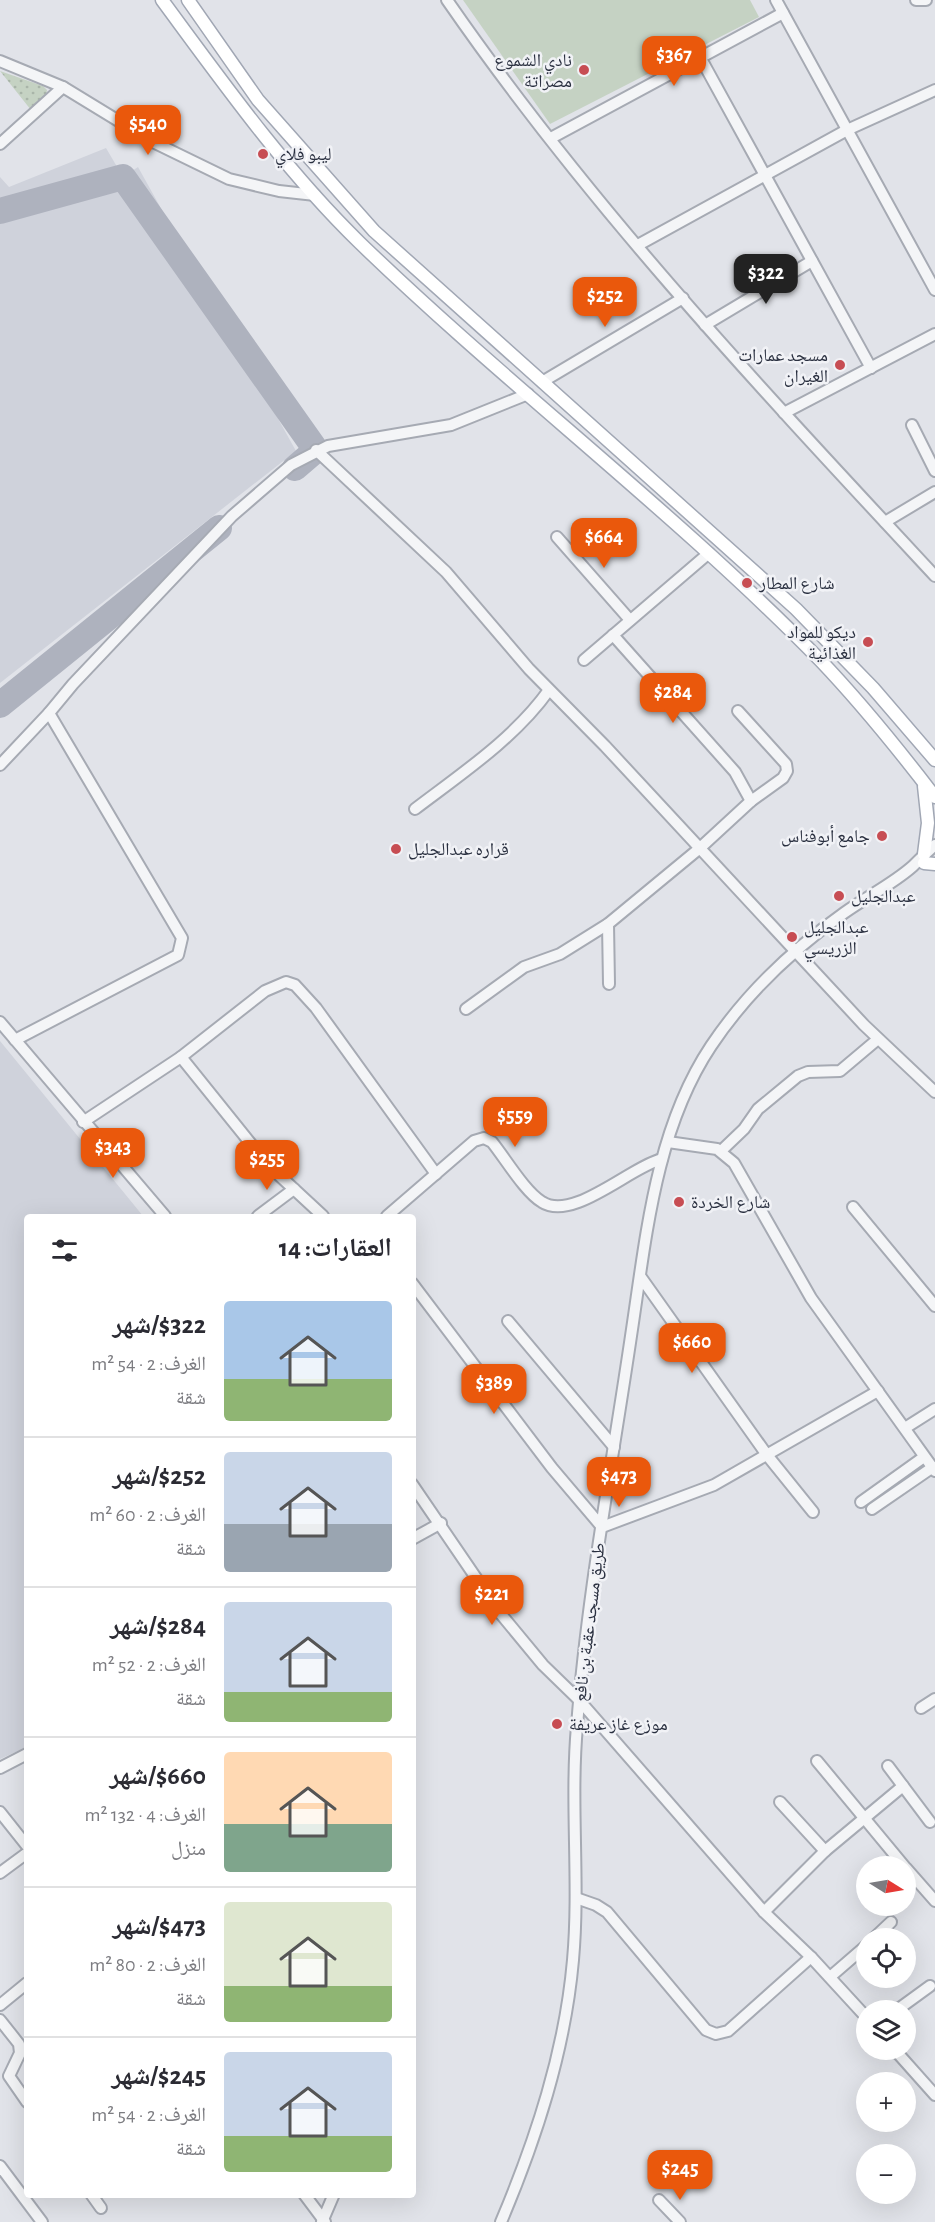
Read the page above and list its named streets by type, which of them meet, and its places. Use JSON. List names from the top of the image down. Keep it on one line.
{"streets":{"street":["طريق مسجد عقبة بن نافع"]},"places":["نادي الشموع مصراتة","ليبو فلاي","مسجد عمارات الغيران","شارع المطار","ديكو للمواد الغذائية","جامع أبوفناس","قراره عبدالجليل","عبدالجليل","عبدالجليل الزريسي","شارع الخردة","موزع غاز عريفة"],"north":"right","page":{"price":["$367","$540","$322","$252","$664","$284","$559","$343","$255","$660","$389","$473","$221","$245"],"heading":"العقارات: 14","list":[{"name":"$322/شهر","note":"الغرف: 2 · 54 m² · شقة"},{"name":"$252/شهر","note":"الغرف: 2 · 60 m² · شقة"},{"name":"$284/شهر","note":"الغرف: 2 · 52 m² · شقة"},{"name":"$660/شهر","note":"الغرف: 4 · 132 m² · منزل"},{"name":"$473/شهر","note":"الغرف: 2 · 80 m² · شقة"},{"name":"$245/شهر","note":"الغرف: 2 · 54 m² · شقة"}],"map_buttons":["+","−"]}}
